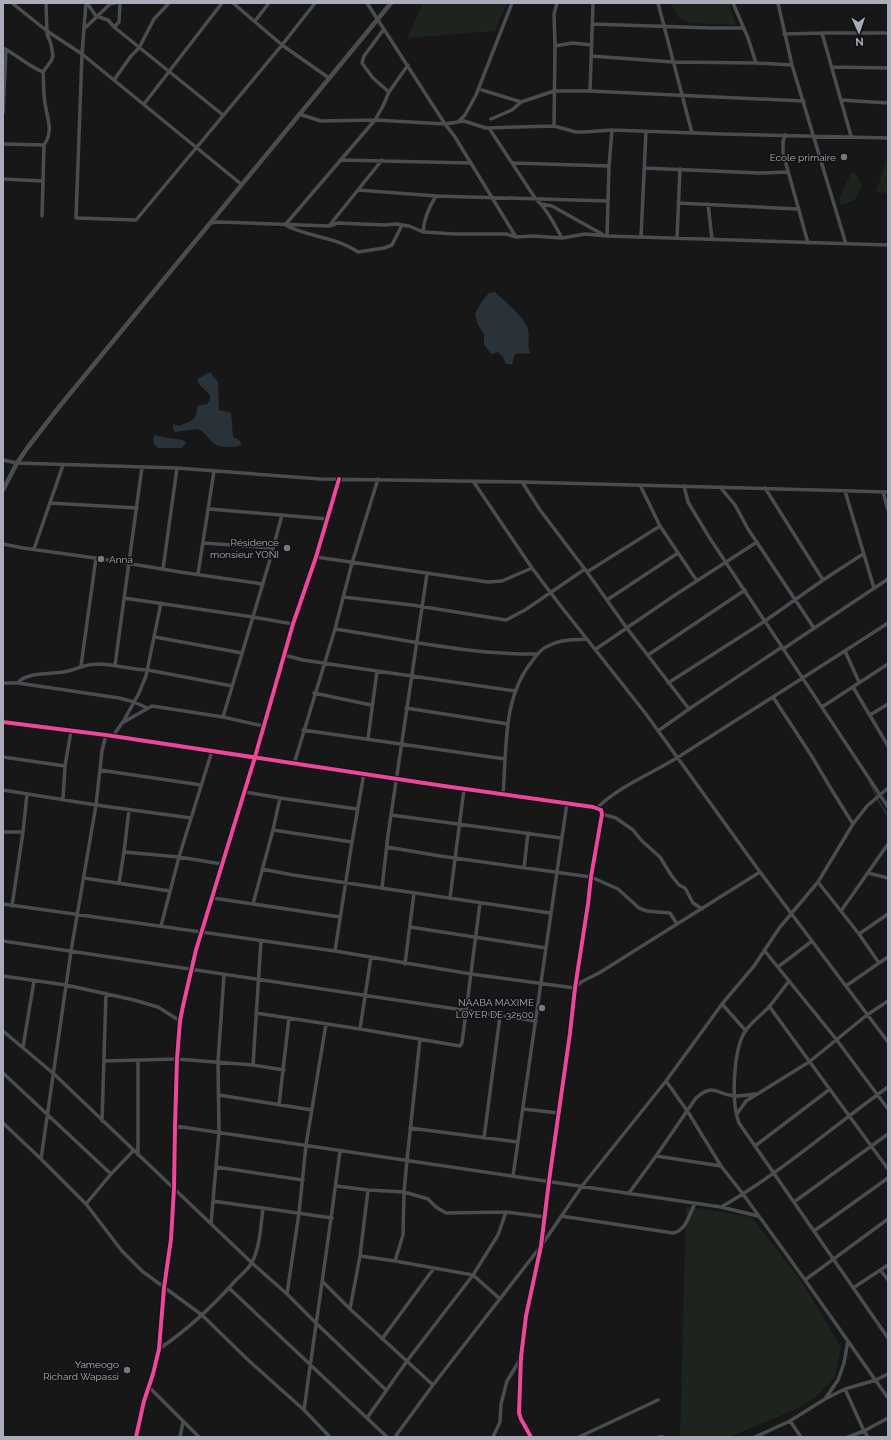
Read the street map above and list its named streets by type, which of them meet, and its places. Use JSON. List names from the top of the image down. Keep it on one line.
{"places":["Ecole primaire","Résidence monsieur YONI","Anna","NAABA MAXIME LOYER DE 32500","Yameogo Richard Wapassi"],"north":"bottom"}
